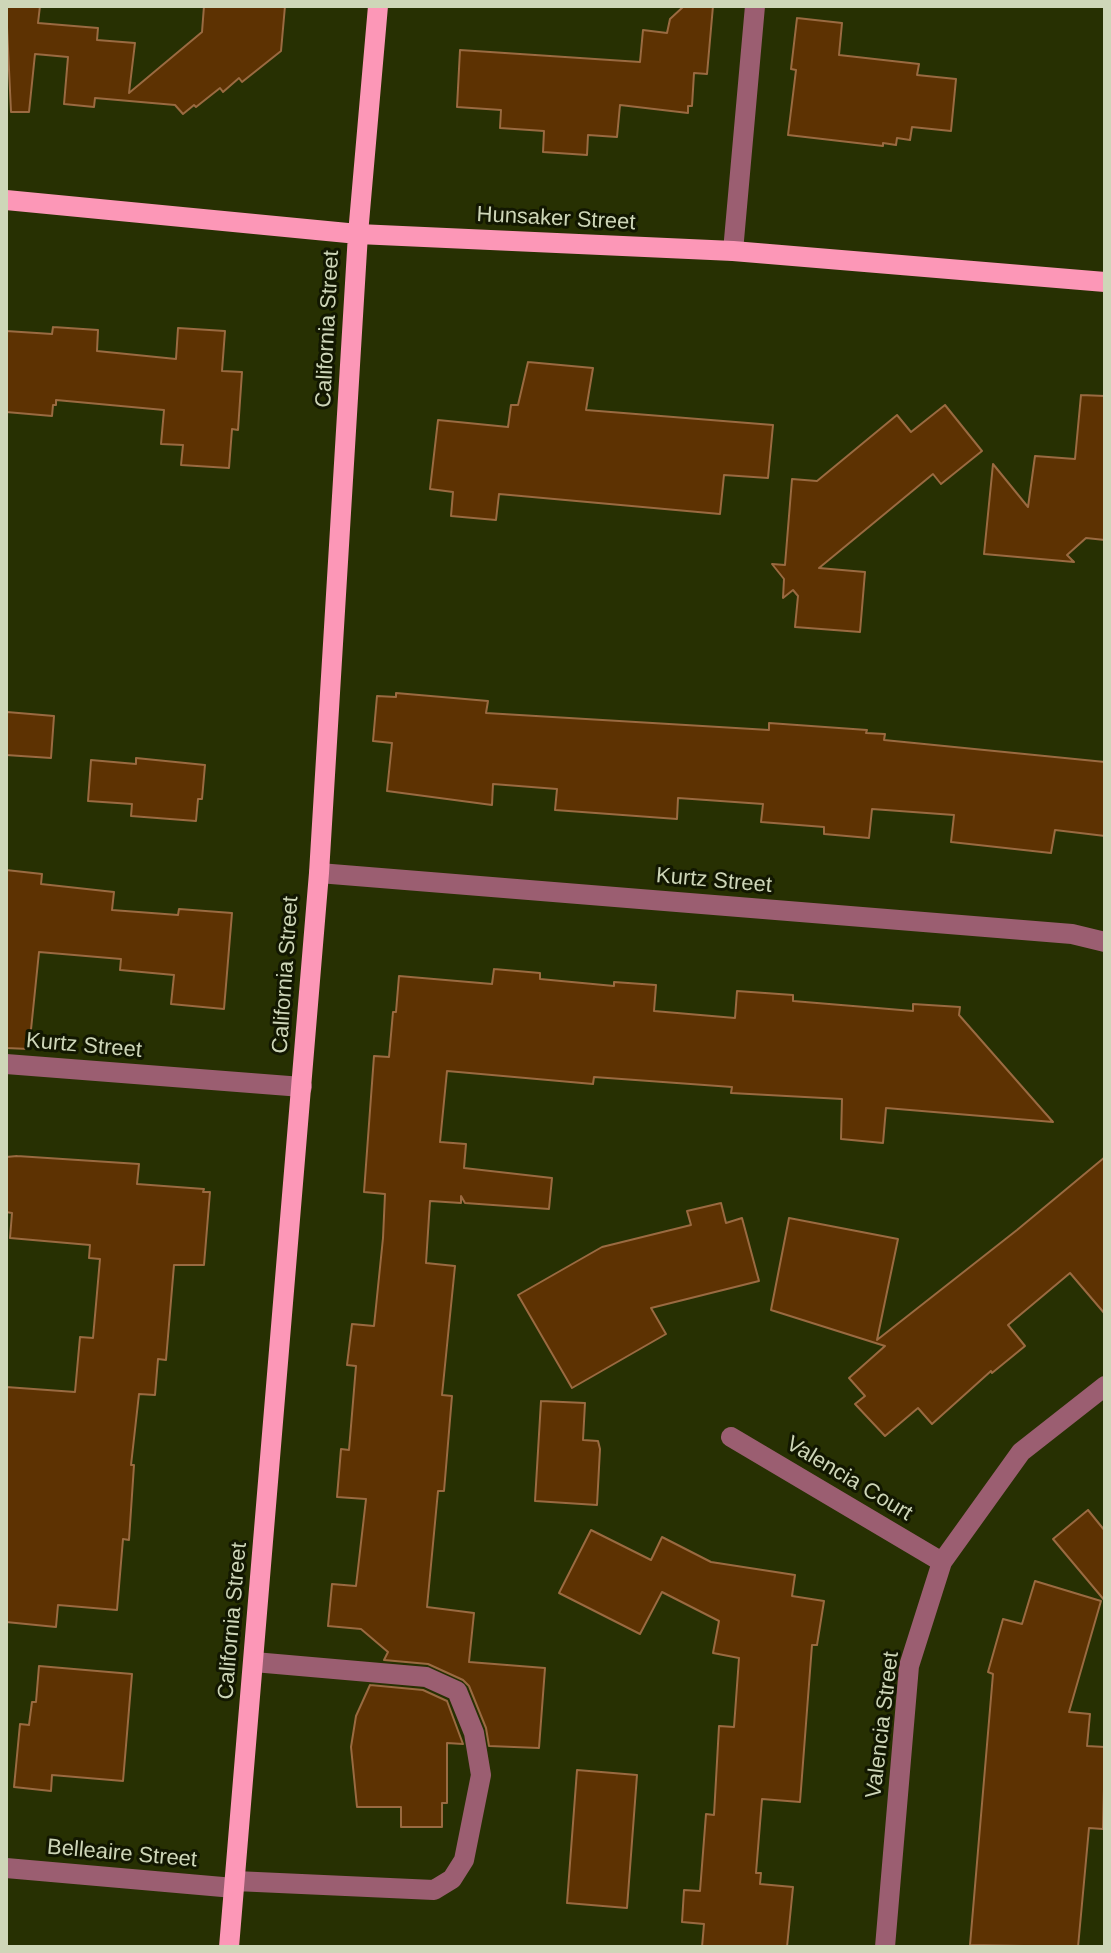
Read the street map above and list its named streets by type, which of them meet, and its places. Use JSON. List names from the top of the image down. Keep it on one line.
{"streets":{"main road":["Hunsaker Street","California Street"],"street":["Kurtz Street","Valencia Court","Valencia Street","Belleaire Street"]},"crossings":[["Hunsaker Street","California Street"],["California Street","Kurtz Street"],["California Street","Belleaire Street"],["Valencia Court","Valencia Street"]]}
